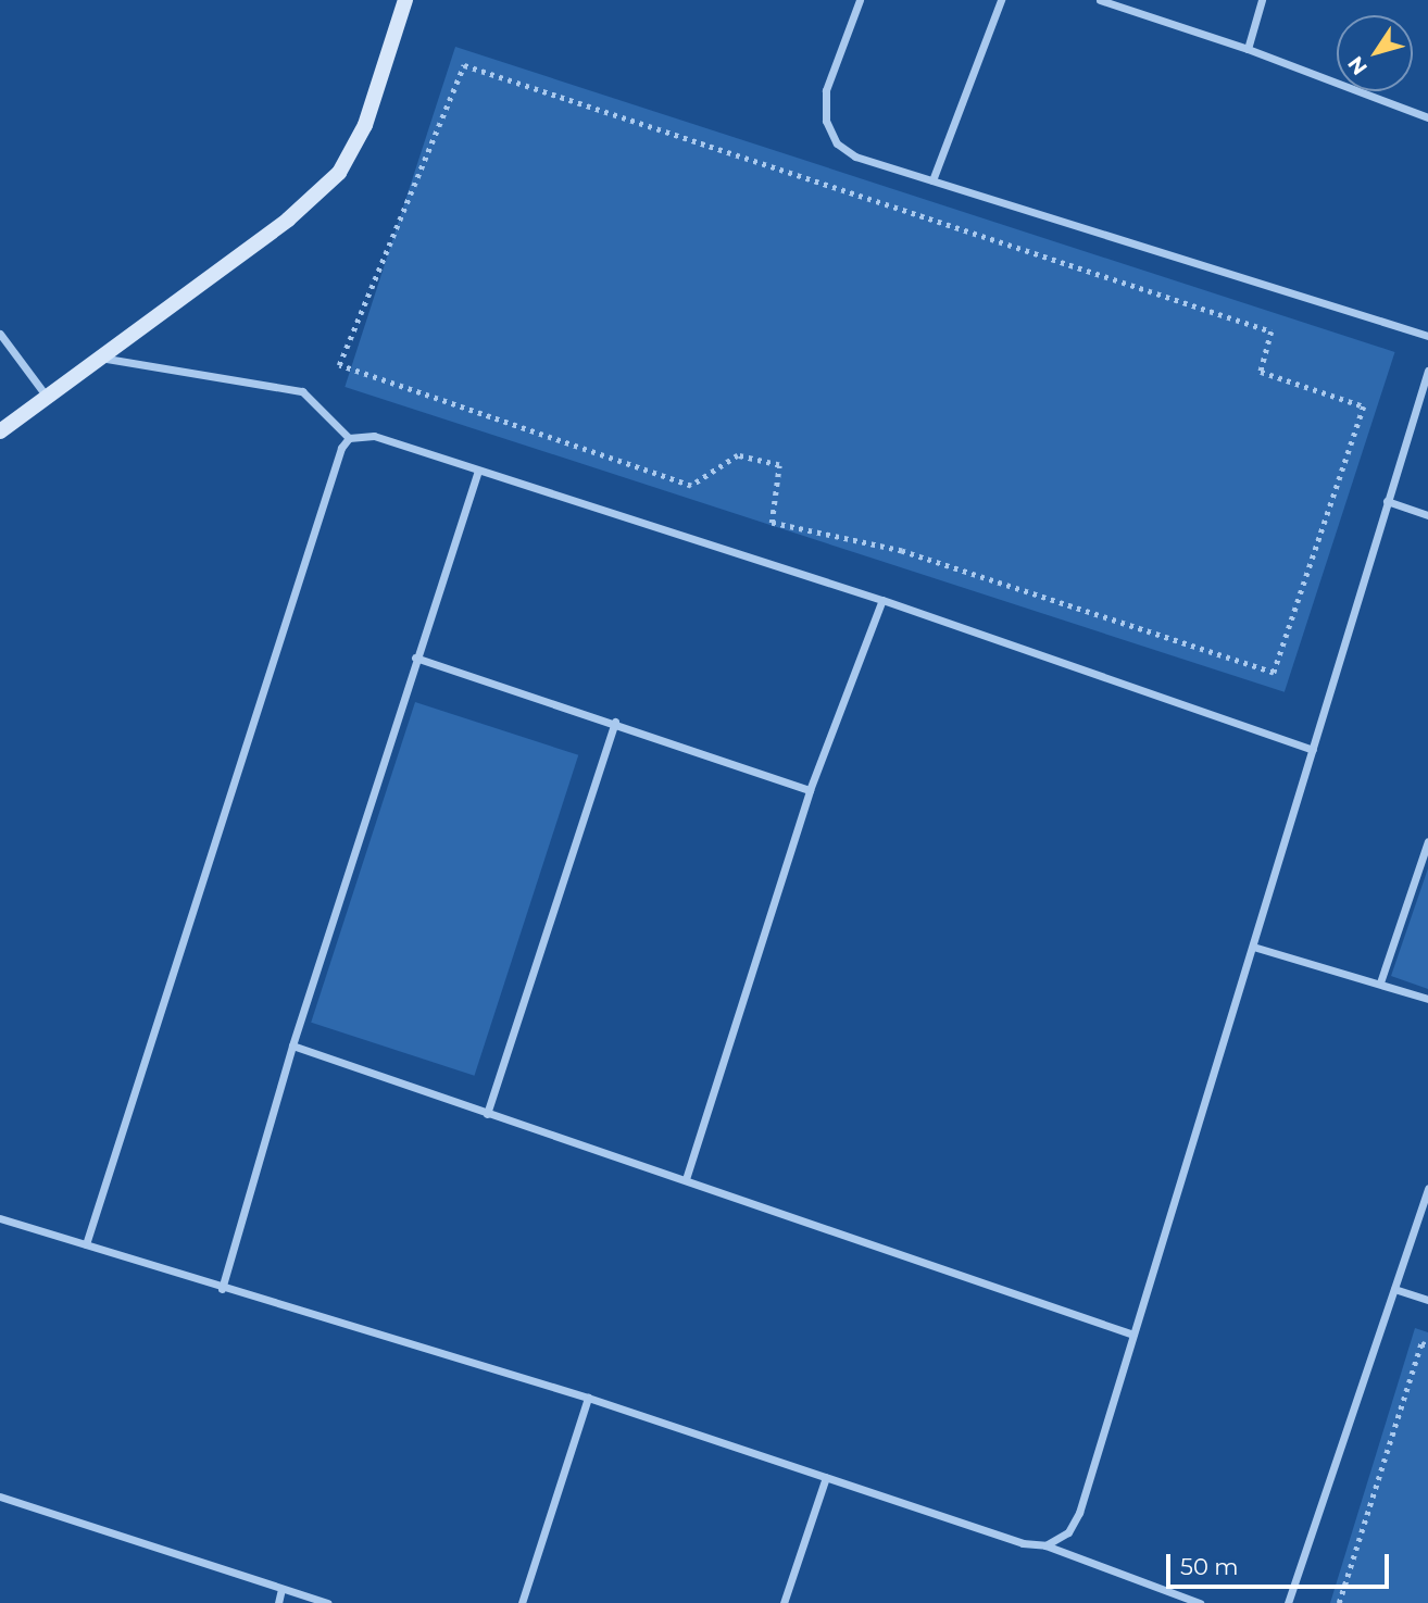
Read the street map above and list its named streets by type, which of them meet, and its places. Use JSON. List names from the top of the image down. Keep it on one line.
{"scale_bar":"50 m","north":"bottom left"}
